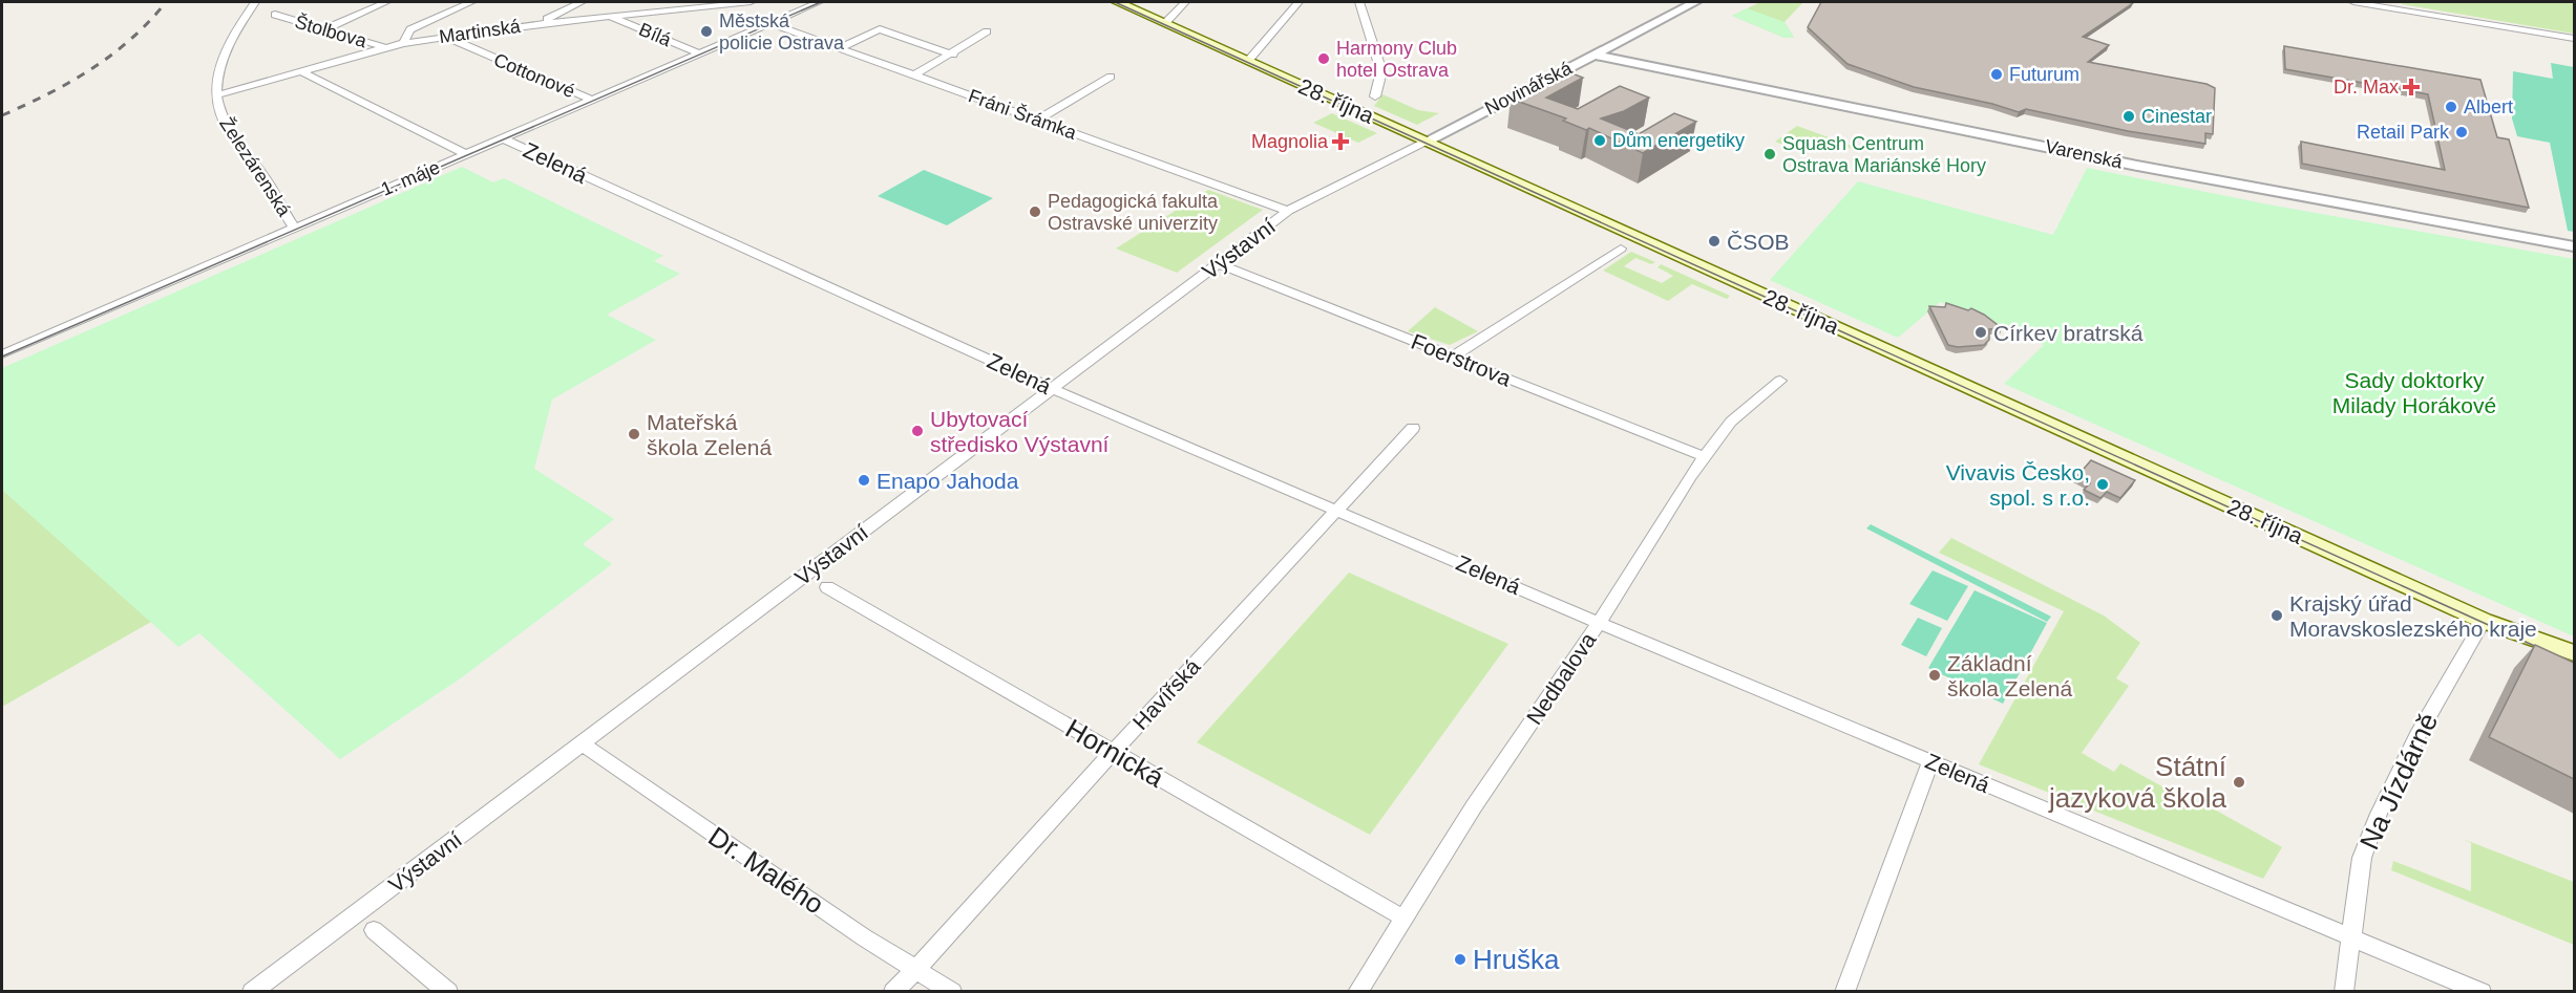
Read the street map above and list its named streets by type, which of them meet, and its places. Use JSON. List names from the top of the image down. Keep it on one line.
{"streets":{"main road":["28. října"],"street":["Štolbova","Martinská","Bílá","Cottonové","Novinářská","Fráni Šrámka","Varenská","Zelená","Železárenská","1. máje","Výstavní","Foerstrova","Nedbalova","Havířská","Hornická","Na Jízdárně","Dr. Malého"]},"crossings":[["Štolbova","Martinská"],["Martinská","Bílá"],["Martinská","Cottonové"],["Martinská","Železárenská"],["Bílá","1. máje"],["Cottonové","1. máje"],["Novinářská","28. října"],["Novinářská","Varenská"],["Novinářská","Výstavní"],["28. října","Výstavní"],["28. října","Na Jízdárně"],["Fráni Šrámka","1. máje"],["Fráni Šrámka","Výstavní"],["Zelená","1. máje"],["Zelená","Výstavní"],["Zelená","Nedbalova"],["Zelená","Havířská"],["Zelená","Na Jízdárně"],["Železárenská","1. máje"],["Výstavní","Foerstrova"],["Výstavní","Dr. Malého"],["Foerstrova","Nedbalova"],["Nedbalova","Hornická"],["Havířská","Hornická"],["Havířská","Dr. Malého"]],"parks":["Sady doktorky Milady Horákové"],"places":{"other":["Městská policie Ostrava","Harmony Club hotel Ostrava","Futurum","Albert","Cinestar","Retail Park","Dům energetiky","Squash Centrum Ostrava Mariánské Hory","Pedagogická fakulta Ostravské univerzity","ČSOB","Církev bratrská","Ubytovací středisko Výstavní","Mateřská škola Zelená","Enapo Jahoda","Vivavis Česko, spol. s r.o.","Krajský úřad Moravskoslezského kraje","Základní škola Zelená","Státní jazyková škola","Hruška"],"health":["Dr. Max","Magnolia"]}}
